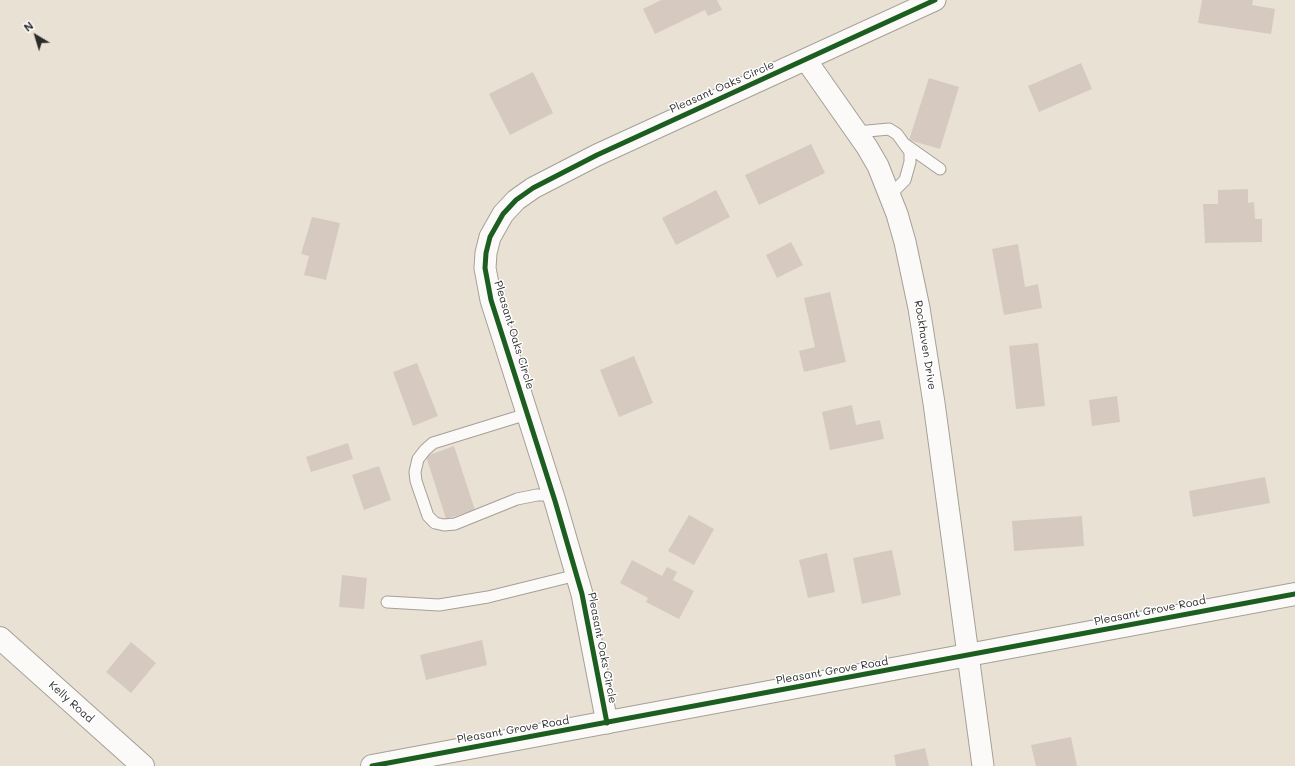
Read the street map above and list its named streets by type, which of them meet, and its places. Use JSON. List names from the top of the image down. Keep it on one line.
{"streets":{"street":["Pleasant Oaks Circle","Rockhaven Drive","Pleasant Grove Road","Kelly Road"]},"crossings":[["Pleasant Oaks Circle","Rockhaven Drive"],["Pleasant Oaks Circle","Pleasant Grove Road"],["Rockhaven Drive","Pleasant Grove Road"]],"north":"top left"}
